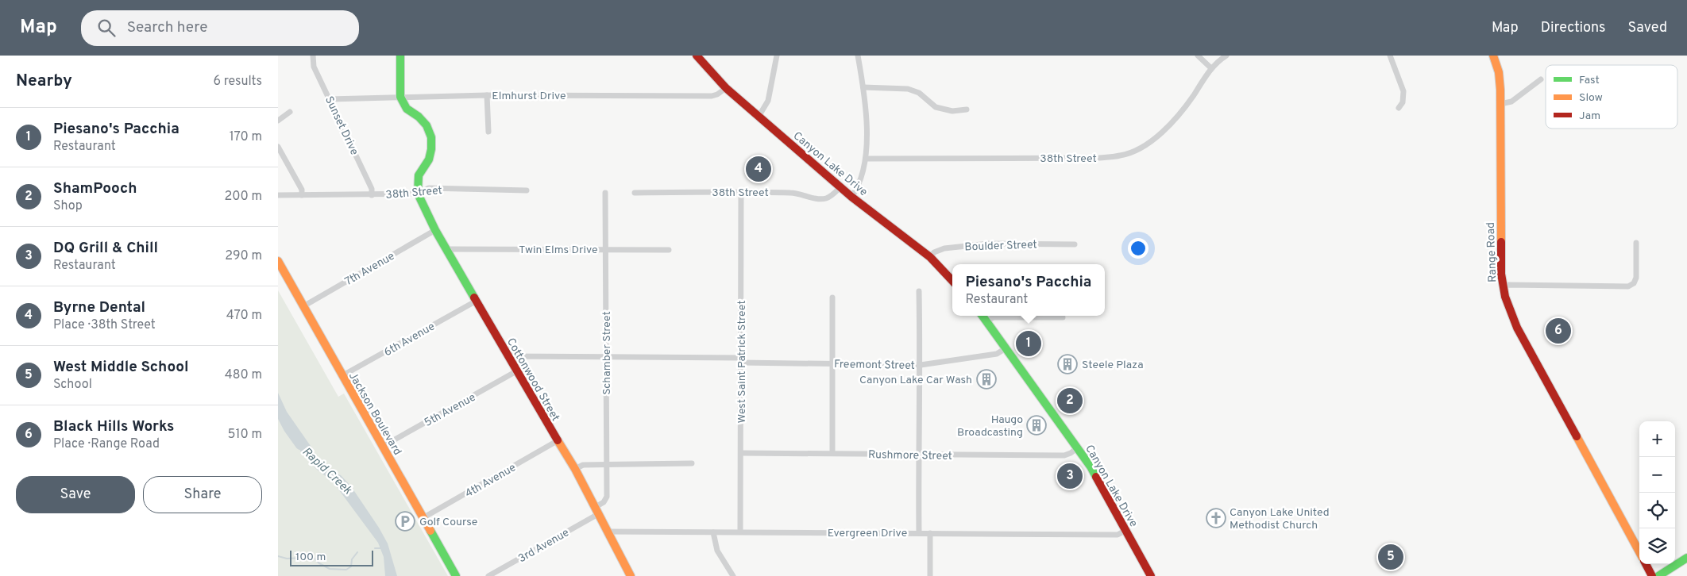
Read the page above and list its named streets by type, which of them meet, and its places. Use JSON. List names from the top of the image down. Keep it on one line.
{"streets":{"street":["Elmhurst Drive","Sunset Drive","38th Street","Canyon Lake Drive","Boulder Street","Twin Elms Drive","Range Road","7th Avenue","6th Avenue","Schamber Street","West Saint Patrick Street","Freemont Street","Cottonwood Street","5th Avenue","Jackson Boulevard","Rushmore Street","4th Avenue","Evergreen Drive","3rd Avenue"]},"crossings":[["Elmhurst Drive","Sunset Drive"],["Elmhurst Drive","Canyon Lake Drive"],["Sunset Drive","38th Street"],["38th Street","Canyon Lake Drive"],["38th Street","West Saint Patrick Street"],["38th Street","Cottonwood Street"],["Canyon Lake Drive","Boulder Street"],["Canyon Lake Drive","Freemont Street"],["Canyon Lake Drive","Rushmore Street"],["Canyon Lake Drive","Evergreen Drive"],["Twin Elms Drive","Schamber Street"],["Twin Elms Drive","Cottonwood Street"],["7th Avenue","Cottonwood Street"],["7th Avenue","Jackson Boulevard"],["6th Avenue","Cottonwood Street"],["6th Avenue","Jackson Boulevard"],["Schamber Street","Freemont Street"],["Schamber Street","Cottonwood Street"],["Schamber Street","3rd Avenue"],["West Saint Patrick Street","Freemont Street"],["West Saint Patrick Street","Rushmore Street"],["West Saint Patrick Street","Evergreen Drive"],["Freemont Street","Cottonwood Street"],["Cottonwood Street","5th Avenue"],["Cottonwood Street","4th Avenue"],["Cottonwood Street","Evergreen Drive"],["Cottonwood Street","3rd Avenue"],["5th Avenue","Jackson Boulevard"],["Jackson Boulevard","4th Avenue"]],"water":["Rapid Creek"],"places":{"building":["Steele Plaza","Canyon Lake Car Wash","Haugo Broadcasting"],"church":["Canyon Lake United Methodist Church"],"parking":["Golf Course"]},"legend":["Fast","Slow","Jam"],"scale_bar":"100 m","page":{"header":"Map","search":"Search here","nav":["Map","Directions","Saved"],"heading":["Nearby","6 results"],"list":[{"mark":"1","name":"Piesano's Pacchia","note":"Restaurant","value":"170 m"},{"mark":"2","name":"ShamPooch","note":"Shop","value":"200 m"},{"mark":"3","name":"DQ Grill & Chill","note":"Restaurant","value":"290 m"},{"mark":"4","name":"Byrne Dental","note":"Place · 38th Street","value":"470 m"},{"mark":"5","name":"West Middle School","note":"School","value":"480 m"},{"mark":"6","name":"Black Hills Works","note":"Place · Range Road","value":"510 m"}],"pins":["4","6","1","2","3","5"],"popup":["Piesano's Pacchia","Restaurant"],"map_buttons":["+","−"],"buttons":["Save","Share"],"scale":"100 m"}}
